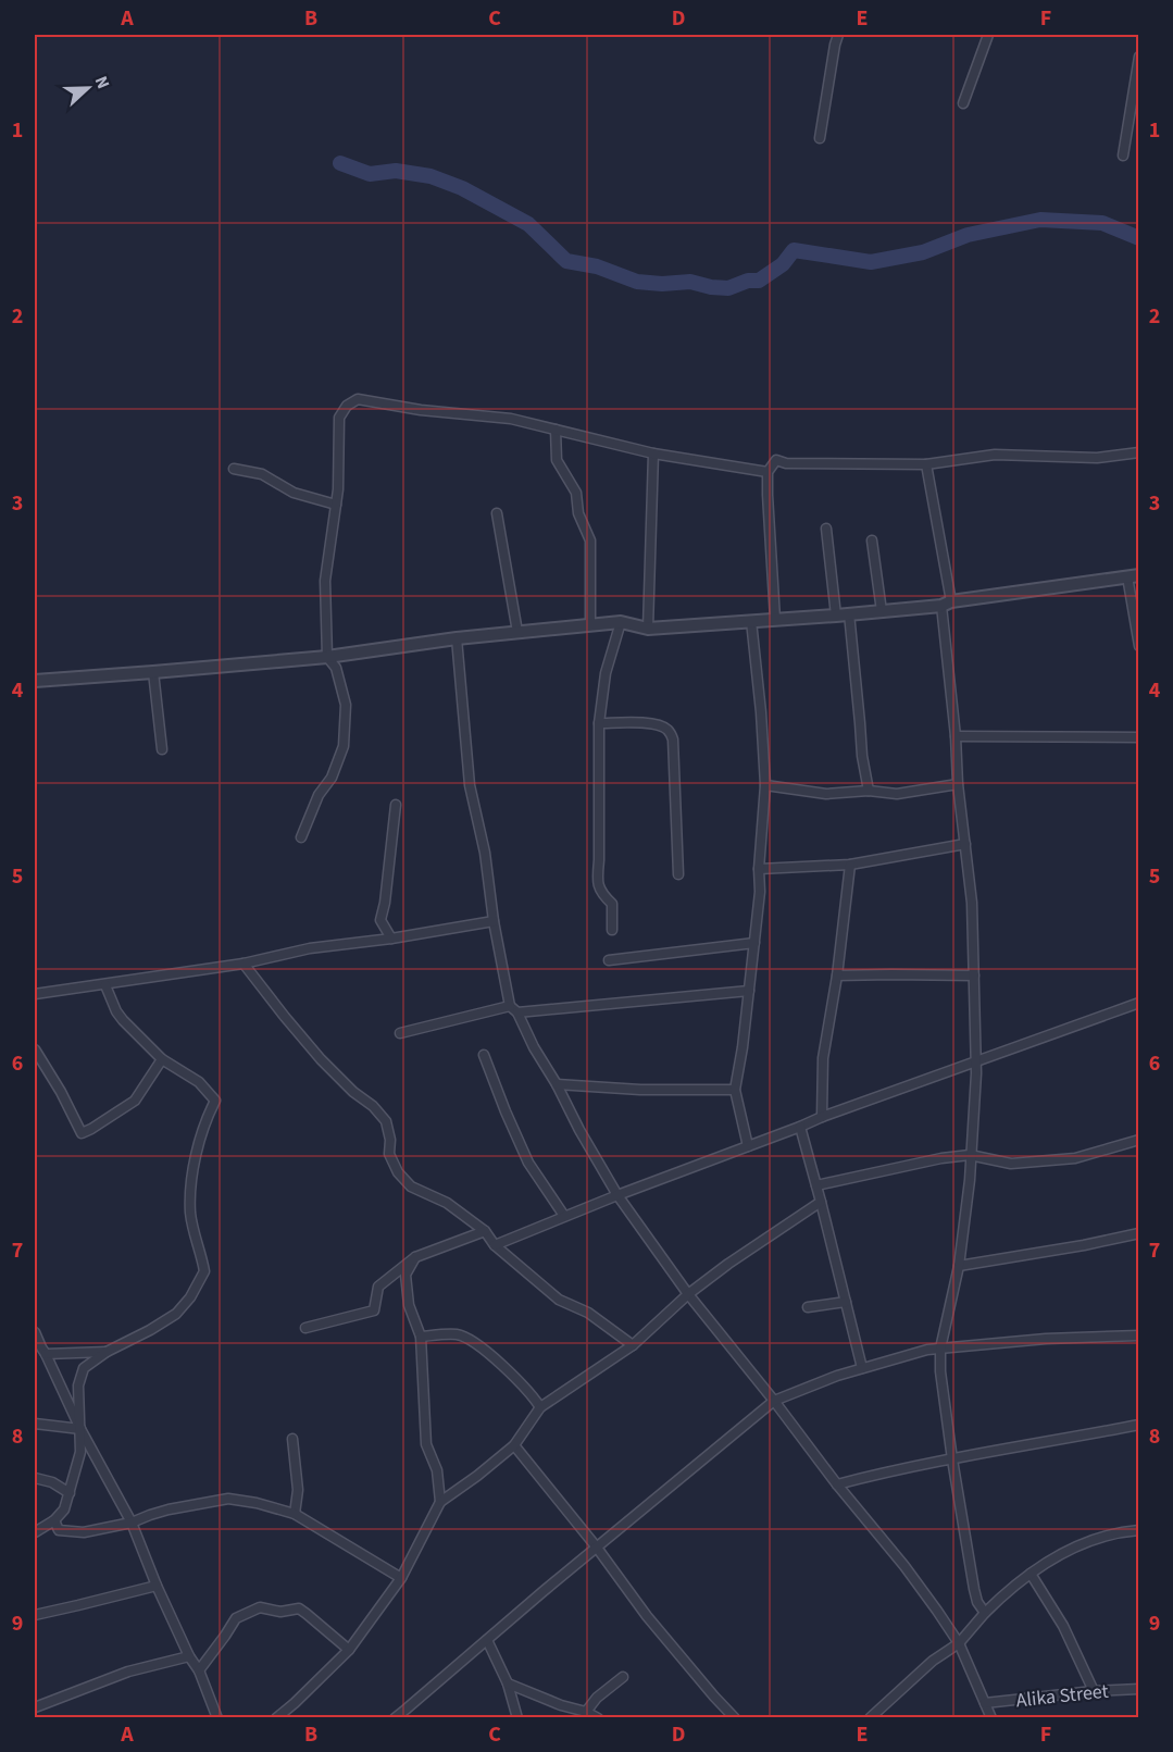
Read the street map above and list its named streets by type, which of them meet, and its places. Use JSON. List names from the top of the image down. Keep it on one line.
{"streets":{"street":["Alika Street"]},"north":"right","grid":{"columns":["A","B","C","D","E","F"],"rows":["1","2","3","4","5","6","7","8","9"]}}
